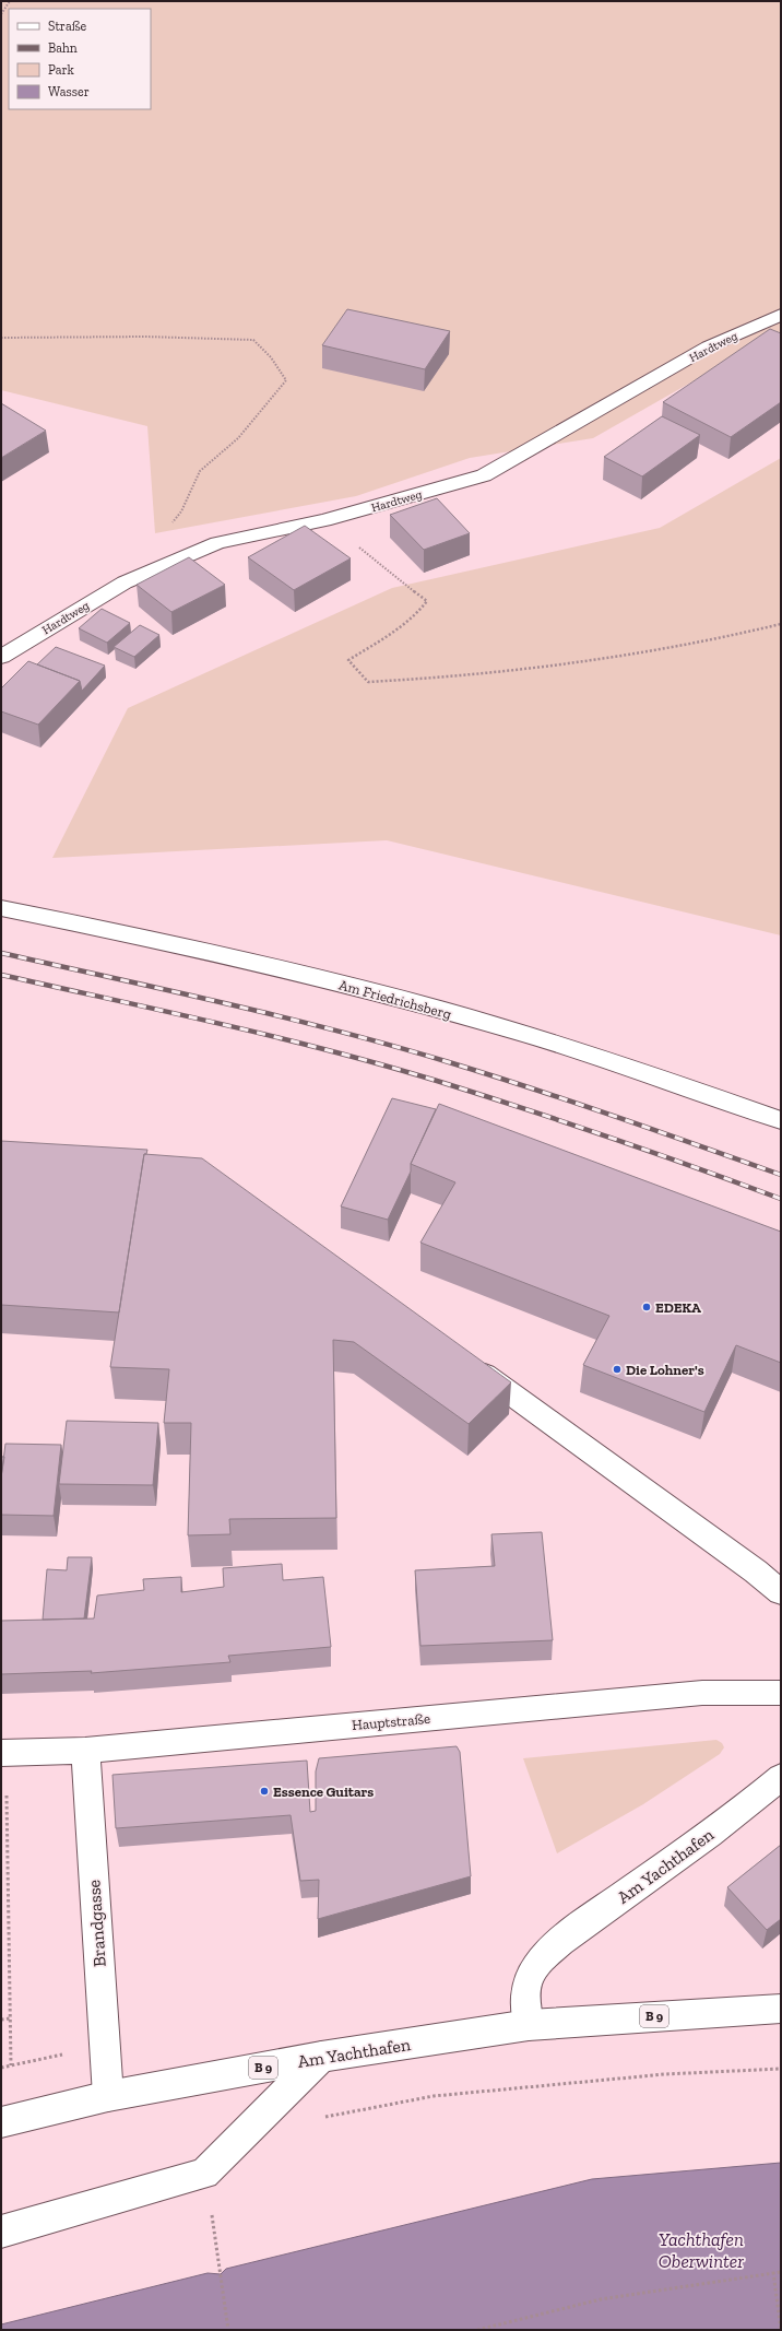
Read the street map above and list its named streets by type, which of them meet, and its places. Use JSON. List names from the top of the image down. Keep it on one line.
{"streets":{"street":["Hardtweg","Am Friedrichsberg","Hauptstraße","Am Yachthafen","Brandgasse","B 9"]},"crossings":[["Hauptstraße","Brandgasse"],["Am Yachthafen","Brandgasse"]],"water":["Yachthafen Oberwinter"],"places":["EDEKA","Die Lohner's","Essence Guitars"],"legend":["Straße","Bahn","Park","Wasser"]}
